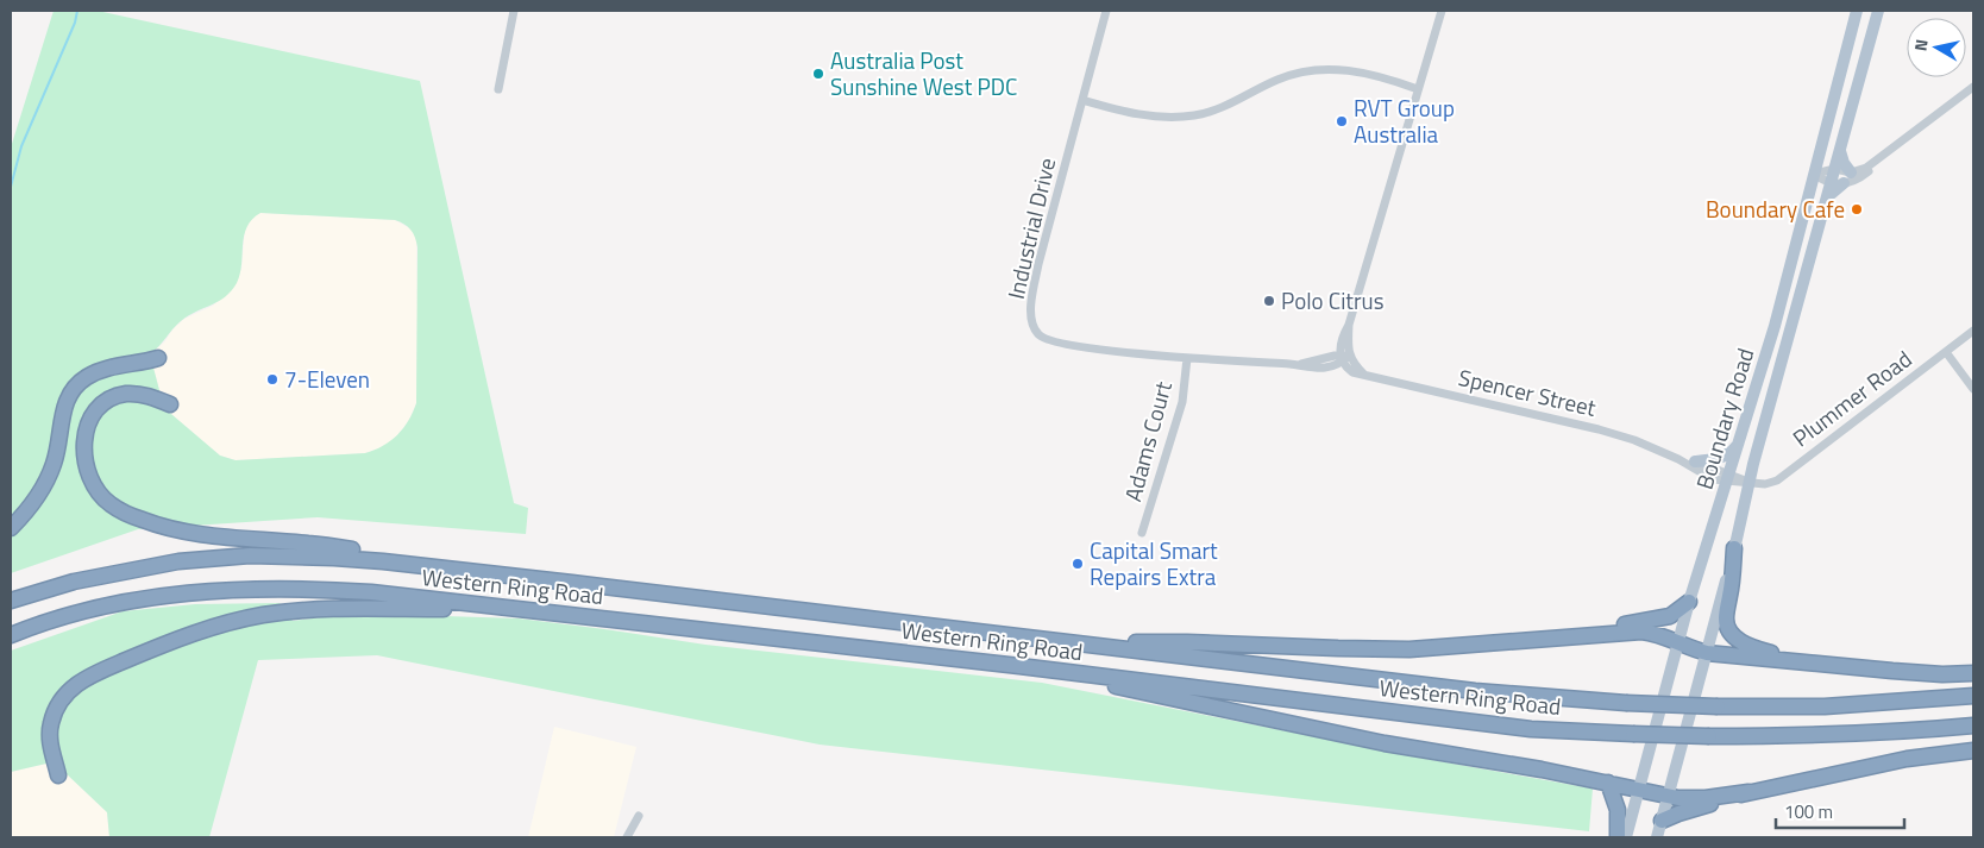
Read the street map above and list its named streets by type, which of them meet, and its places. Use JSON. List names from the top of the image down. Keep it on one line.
{"streets":{"highway":["Western Ring Road"],"main road":["Boundary Road"],"street":["Industrial Drive","Spencer Street","Plummer Road","Adams Court"]},"crossings":[["Industrial Drive","Spencer Street"],["Industrial Drive","Adams Court"],["Spencer Street","Plummer Road"],["Spencer Street","Boundary Road"],["Plummer Road","Boundary Road"]],"places":["Australia Post Sunshine West PDC","RVT Group Australia","Boundary Cafe","Polo Citrus","7-Eleven","Capital Smart Repairs Extra"],"scale_bar":"100 m","north":"left"}
